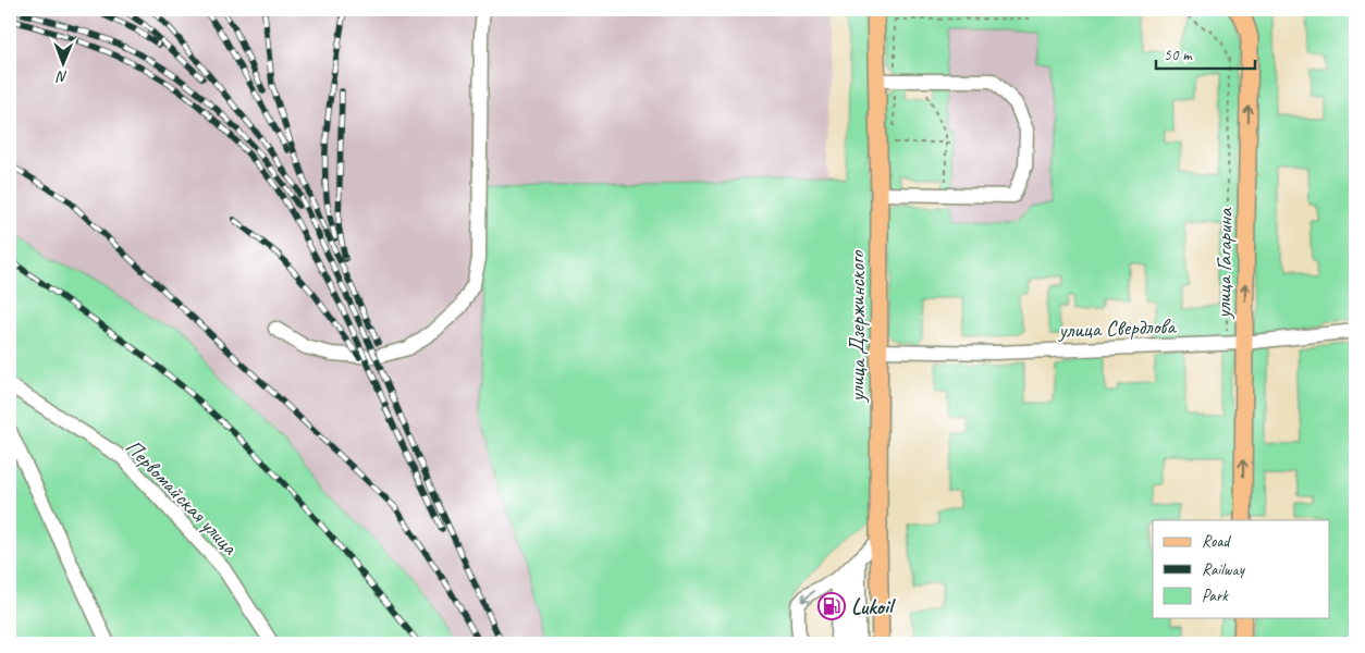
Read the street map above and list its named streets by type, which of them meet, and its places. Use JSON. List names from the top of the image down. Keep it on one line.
{"streets":{"main road":["улица Гагарина","улица Дзержинского"],"street":["улица Свердлова","Первомайская улица"]},"crossings":[["улица Гагарина","улица Свердлова"],["улица Дзержинского","улица Свердлова"]],"one_way":["улица Гагарина"],"places":{"fuel station":["Lukoil"]},"legend":["Road","Railway","Park"],"scale_bar":"50 m","north":"bottom"}
